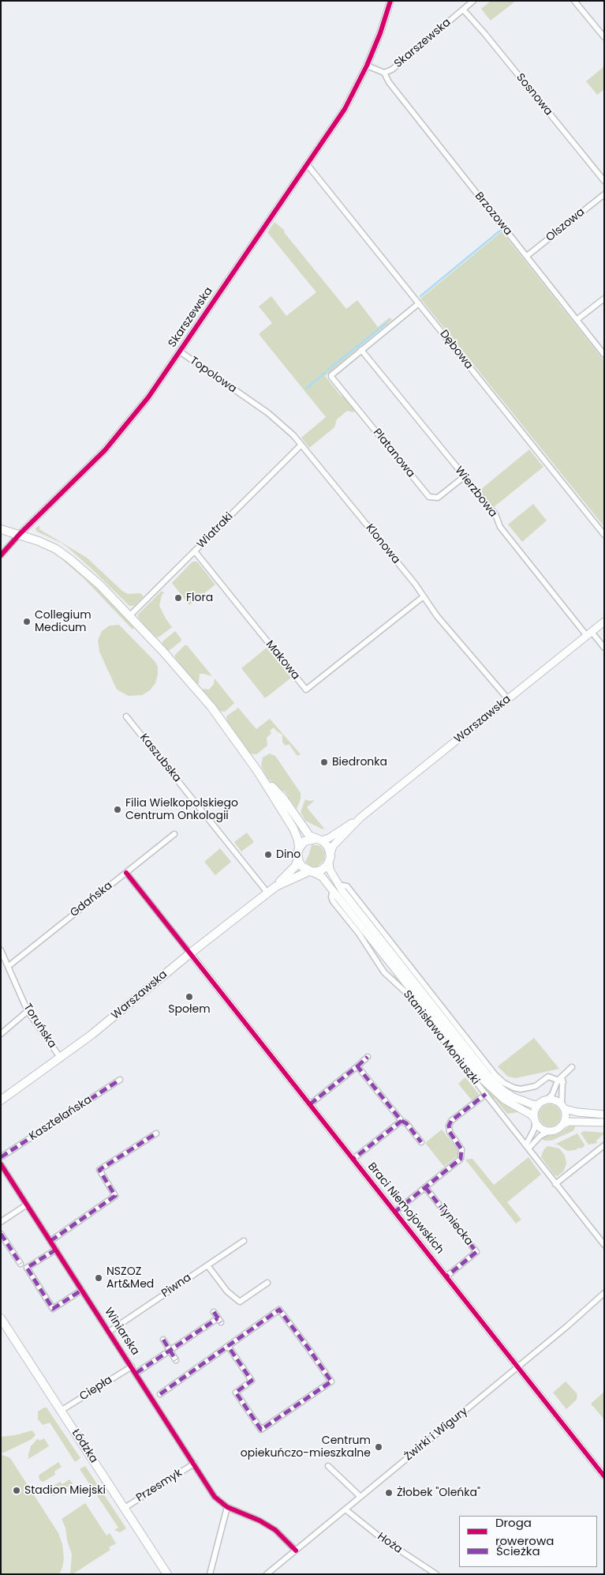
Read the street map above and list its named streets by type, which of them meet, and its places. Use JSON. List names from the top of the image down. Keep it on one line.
{"streets":{"main road":["Warszawska","Stanisława Moniuszki","Łódzka"],"street":["Skarszewska","Sosnowa","Brzozowa","Olszowa","Dębowa","Topolowa","Platanowa","Wierzbowa","Wiatraki","Klonowa","Makowa","Kaszubska","Gdańska","Toruńska","Kasztelańska","Braci Niemojowskich","Tyniecka","Piwna","Winiarska","Ciepła","Żwirki i Wigury","Przesmyk","Hoża"]},"crossings":[["Skarszewska","Sosnowa"],["Skarszewska","Brzozowa"],["Skarszewska","Dębowa"],["Skarszewska","Topolowa"],["Brzozowa","Olszowa"],["Topolowa","Klonowa"],["Platanowa","Wierzbowa"],["Wierzbowa","Warszawska"],["Wiatraki","Klonowa"],["Wiatraki","Makowa"],["Klonowa","Makowa"],["Klonowa","Warszawska"],["Warszawska","Kaszubska"],["Warszawska","Toruńska"],["Warszawska","Stanisława Moniuszki"],["Warszawska","Braci Niemojowskich"],["Gdańska","Toruńska"],["Braci Niemojowskich","Tyniecka"],["Braci Niemojowskich","Żwirki i Wigury"],["Piwna","Winiarska"],["Winiarska","Ciepła"],["Winiarska","Przesmyk"],["Ciepła","Łódzka"],["Żwirki i Wigury","Hoża"],["Łódzka","Przesmyk"]],"places":["Flora","Collegium Medicum","Biedronka","Filia Wielkopolskiego Centrum Onkologii","Dino","Społem","NSZOZ Art&Med","Centrum opiekuńczo-mieszkalne","Stadion Miejski","Żłobek \"Oleńka\""],"legend":["Droga rowerowa","Ścieżka"]}
